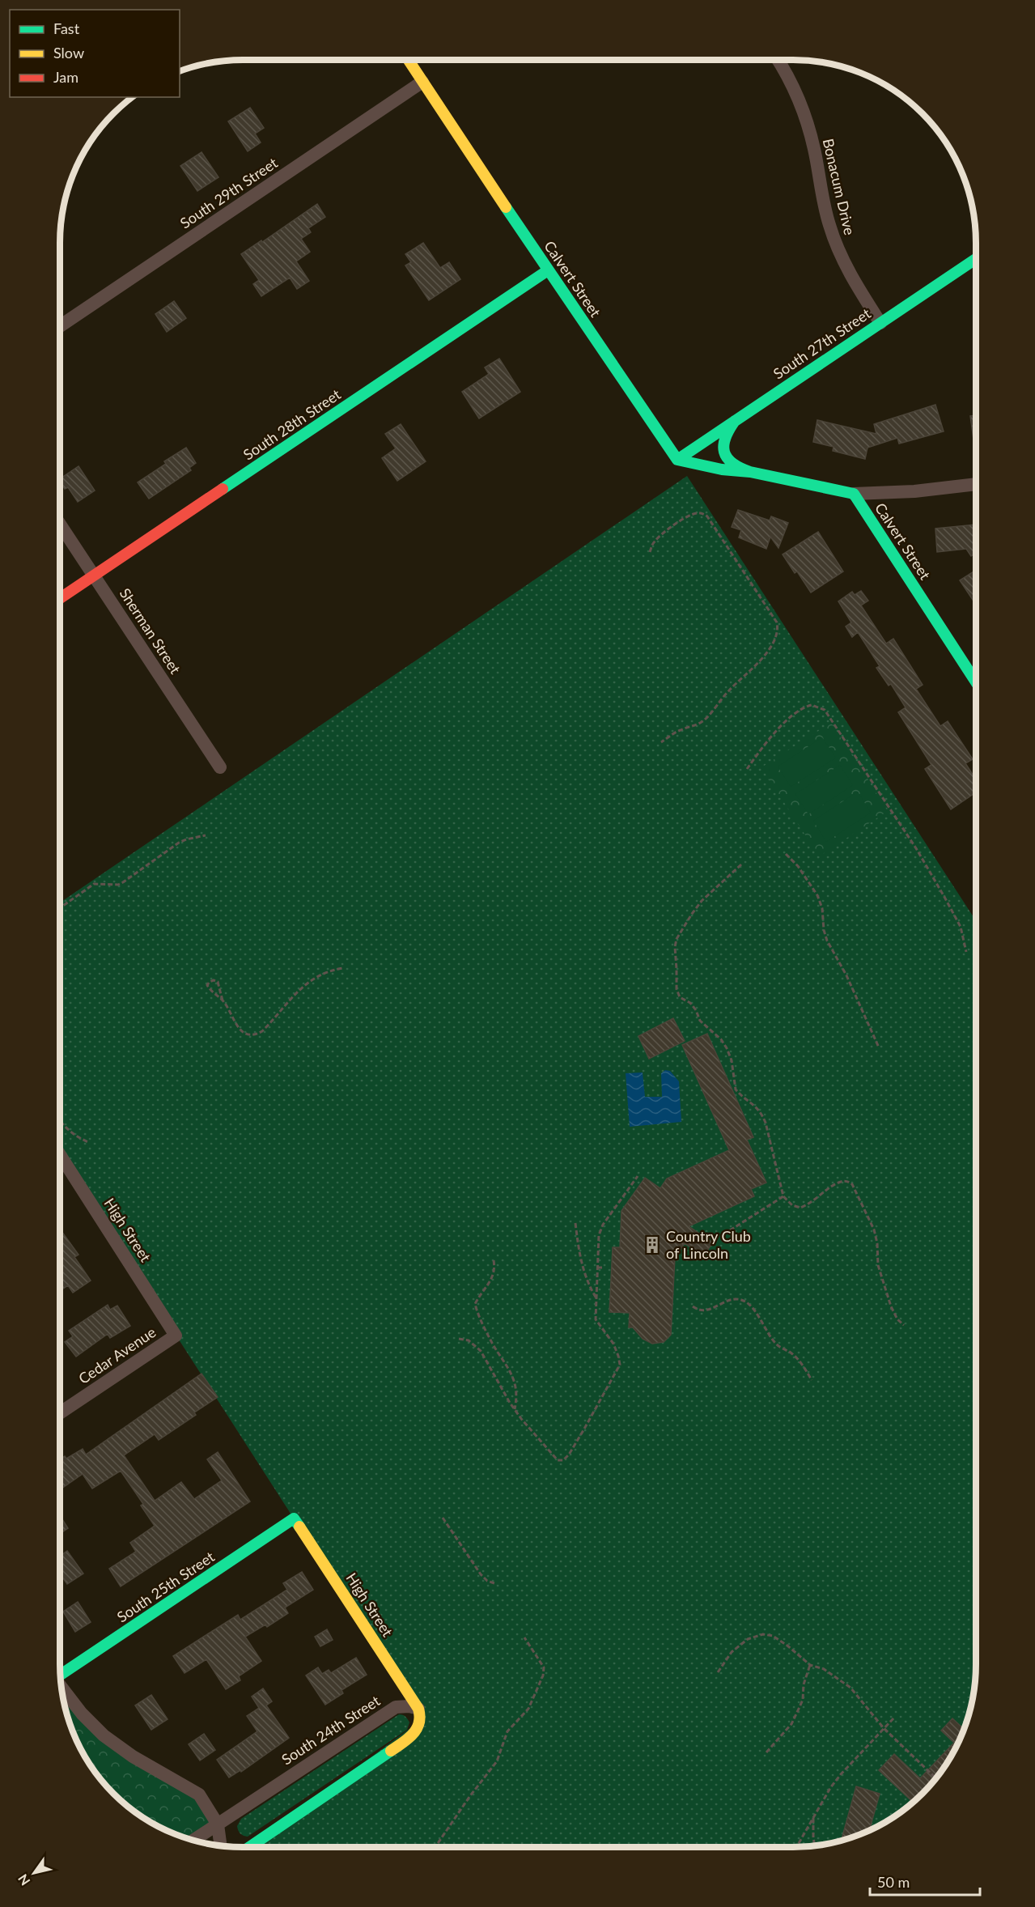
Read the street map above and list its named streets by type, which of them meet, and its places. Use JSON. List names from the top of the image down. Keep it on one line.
{"streets":{"street":["Bonacum Drive","South 29th Street","Calvert Street","South 27th Street","South 28th Street","Sherman Street","High Street","Cedar Avenue","South 25th Street","South 24th Street"]},"crossings":[["Bonacum Drive","South 27th Street"],["South 29th Street","Calvert Street"],["Calvert Street","South 27th Street"],["Calvert Street","South 28th Street"],["South 28th Street","Sherman Street"],["High Street","Cedar Avenue"],["High Street","South 25th Street"],["High Street","South 24th Street"]],"places":{"building":["Country Club of Lincoln"]},"legend":["Fast","Slow","Jam"],"scale_bar":"50 m","north":"bottom left"}
